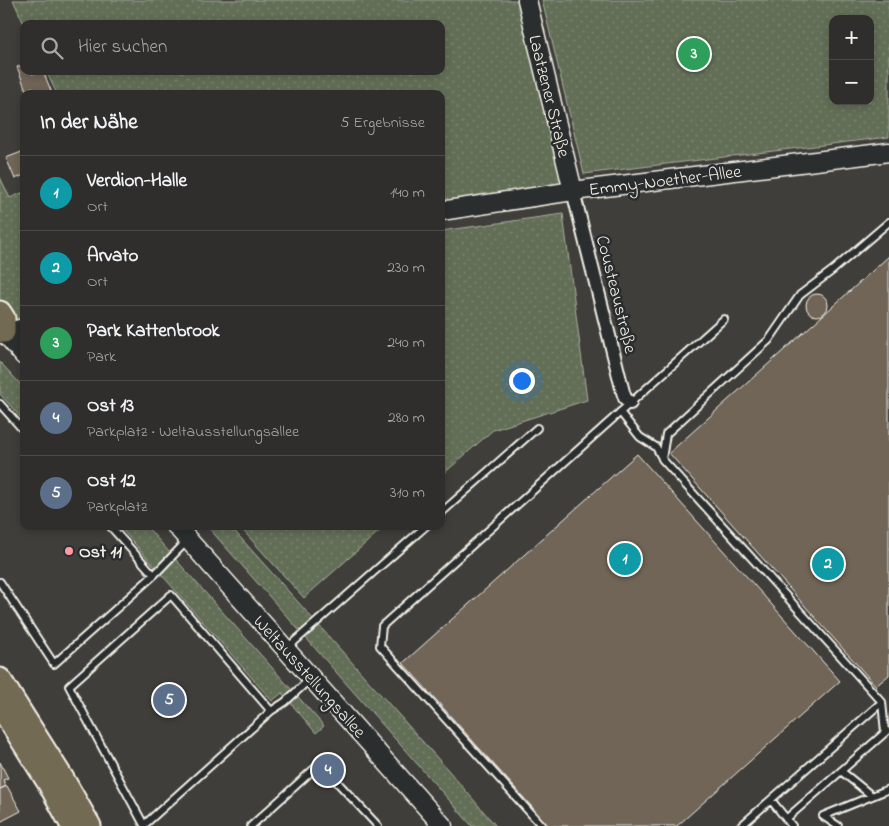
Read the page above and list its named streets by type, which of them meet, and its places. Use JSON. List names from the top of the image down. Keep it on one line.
{"streets":{"main road":["Laatzener Straße","Emmy-Noether-Allee","Weltausstellungsallee"],"street":["Cousteaustraße"]},"crossings":[["Laatzener Straße","Emmy-Noether-Allee"],["Laatzener Straße","Cousteaustraße"],["Emmy-Noether-Allee","Cousteaustraße"]],"places":["Ost 11"],"page":{"map_buttons":["+","−"],"search":"Hier suchen","pins":["3","1","2","5","4"],"heading":["In der Nähe","5 Ergebnisse"],"list":[{"mark":"1","name":"Verdion-Halle","note":"Ort","value":"140 m"},{"mark":"2","name":"Arvato","note":"Ort","value":"230 m"},{"mark":"3","name":"Park Kattenbrook","note":"Park","value":"240 m"},{"mark":"4","name":"Ost 13","note":"Parkplatz · Weltausstellungsallee","value":"280 m"},{"mark":"5","name":"Ost 12","note":"Parkplatz","value":"310 m"}]}}
